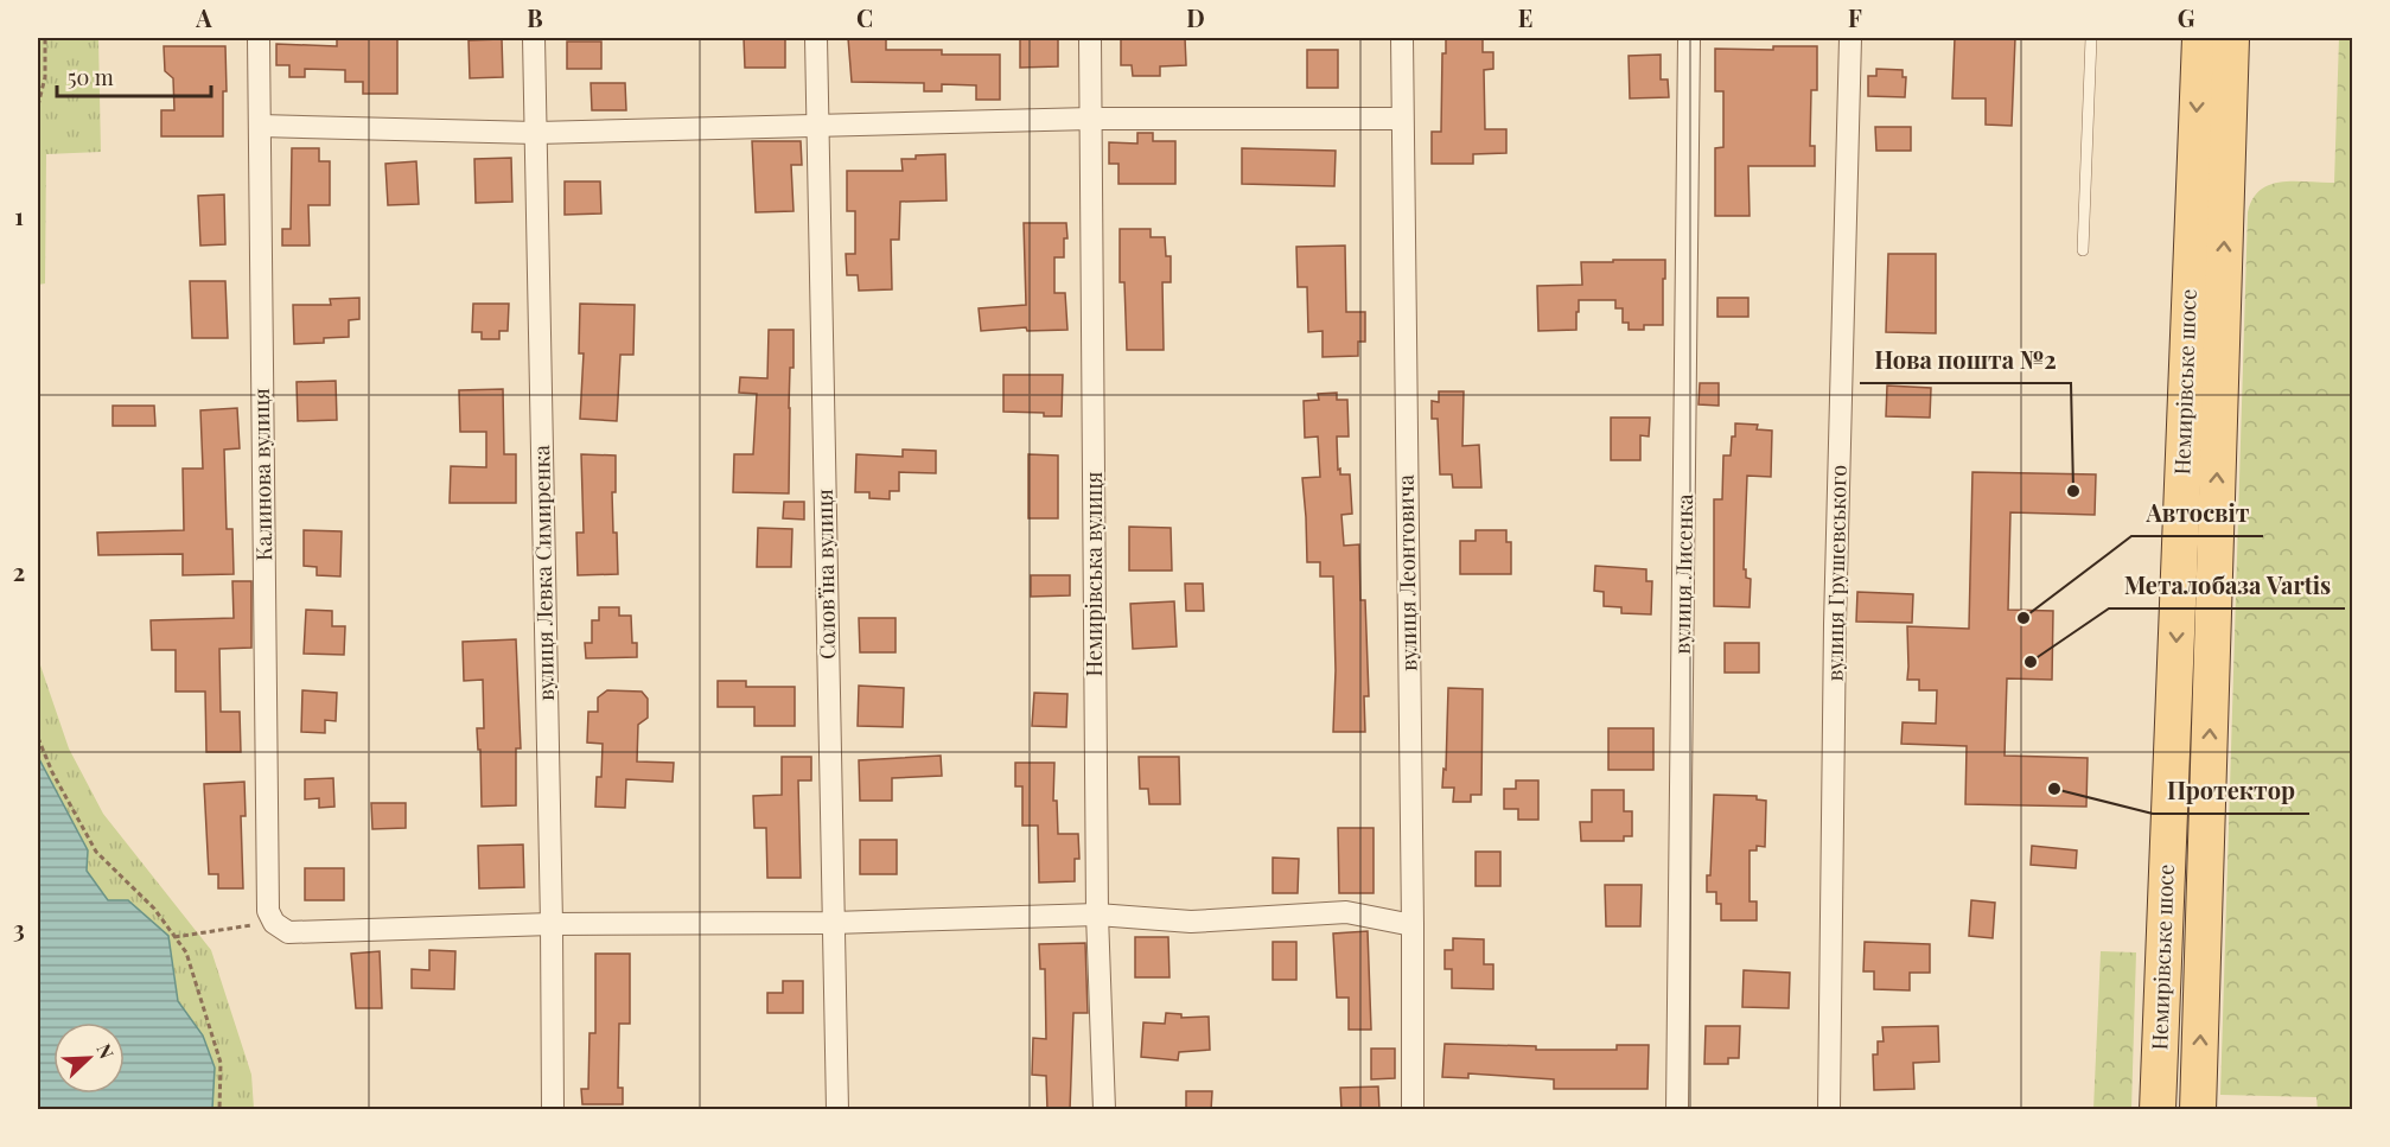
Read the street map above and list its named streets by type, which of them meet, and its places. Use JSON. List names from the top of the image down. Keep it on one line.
{"streets":{"main road":["Немирівське шосе"],"street":["Калинова вулиця","вулиця Левка Симиренка","вулиця Леонтовича","вулиця Грушевського","Соловʼїна вулиця","Немирівська вулиця","вулиця Лисенка"]},"places":["Нова пошта №2","Автосвіт","Металобаза Vartis","Протектор"],"scale_bar":"50 m","north":"top right","grid":{"columns":["A","B","C","D","E","F","G"],"rows":["1","2","3"]}}
